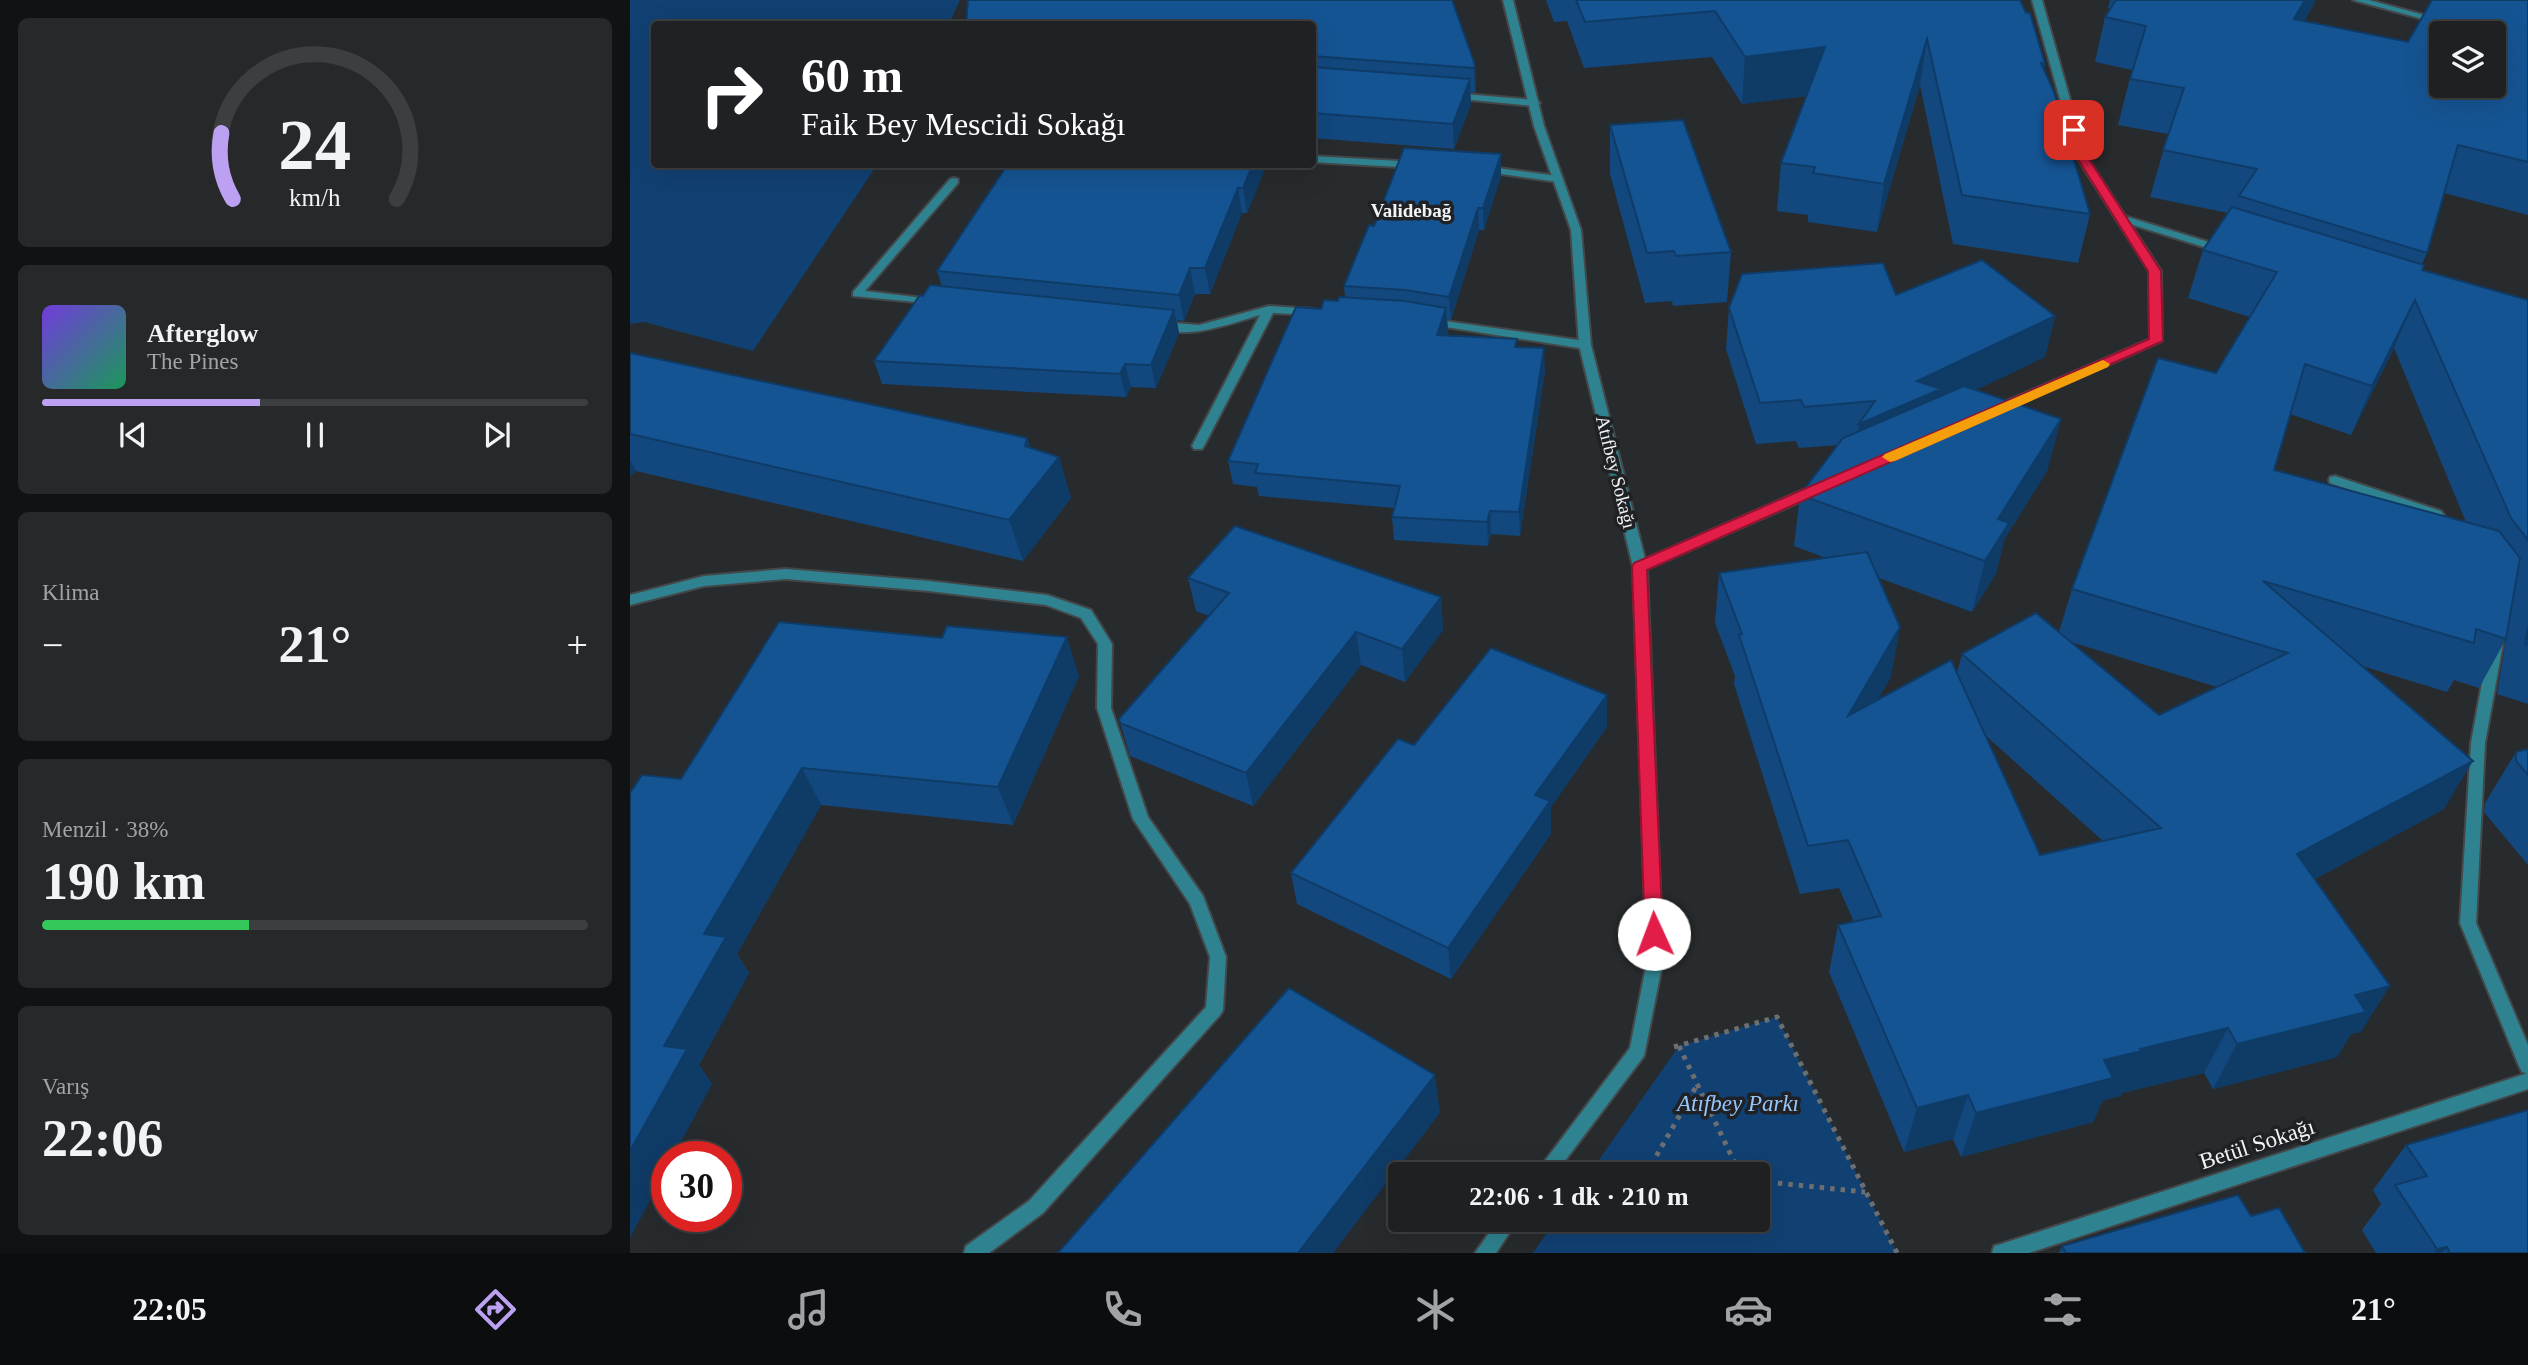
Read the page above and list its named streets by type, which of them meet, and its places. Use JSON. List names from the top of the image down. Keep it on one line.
{"streets":{"street":["Atıfbey Sokağı","Betül Sokağı"]},"districts":["Validebağ"],"parks":["Atıfbey Parkı"],"page":{"turn":["60 m","Faik Bey Mescidi Sokağı"],"song":["Afterglow","The Pines"],"tile":["Klima",["Menzil · 38%","190 km"],["Varış","22:06"]],"heat":["−","21°","+"],"limit":"30","trip":"22:06 · 1 dk · 210 m","tabs":["22:05","21°"],"gauge":["24","km/h"]}}
